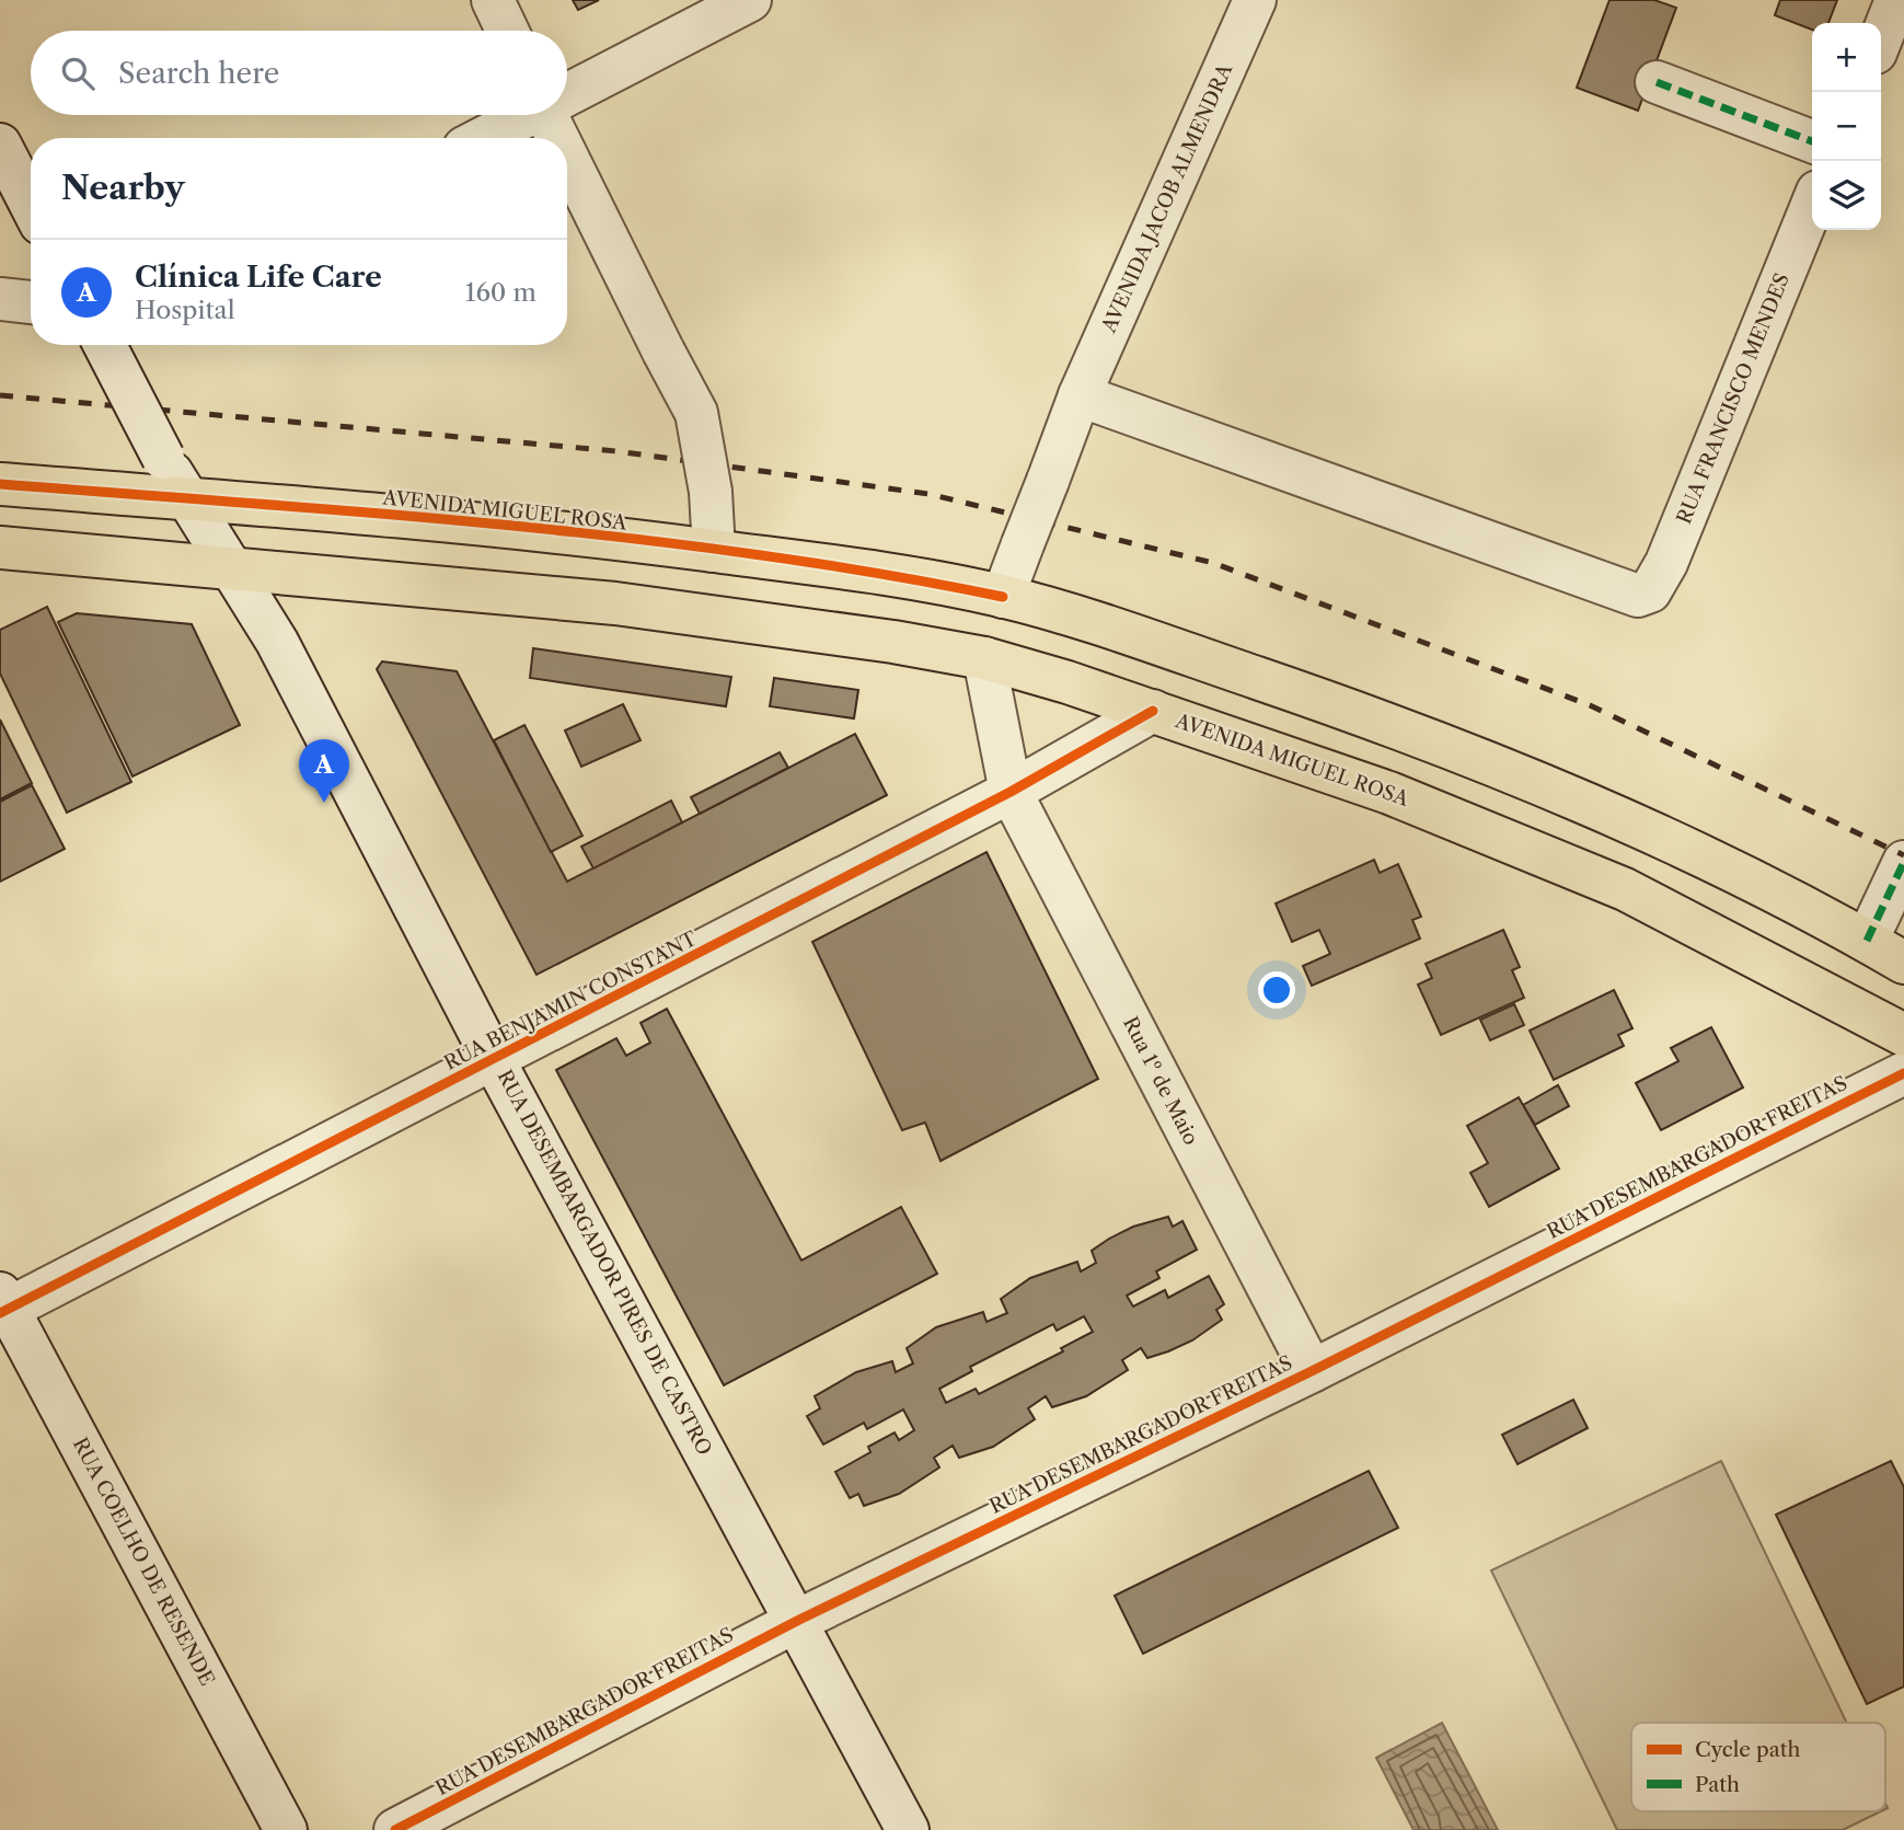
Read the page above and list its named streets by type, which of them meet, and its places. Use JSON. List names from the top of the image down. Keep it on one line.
{"streets":{"main road":["AVENIDA MIGUEL ROSA"],"street":["AVENIDA JACOB ALMENDRA","RUA FRANCISCO MENDES","RUA BENJAMIN CONSTANT","Rua 1º de Maio","RUA DESEMBARGADOR FREITAS","RUA DESEMBARGADOR PIRES DE CASTRO","RUA COELHO DE RESENDE"]},"crossings":[["AVENIDA JACOB ALMENDRA","RUA FRANCISCO MENDES"],["AVENIDA JACOB ALMENDRA","AVENIDA MIGUEL ROSA"],["AVENIDA MIGUEL ROSA","RUA BENJAMIN CONSTANT"],["AVENIDA MIGUEL ROSA","Rua 1º de Maio"],["AVENIDA MIGUEL ROSA","RUA DESEMBARGADOR PIRES DE CASTRO"],["RUA BENJAMIN CONSTANT","Rua 1º de Maio"],["RUA BENJAMIN CONSTANT","RUA DESEMBARGADOR PIRES DE CASTRO"],["RUA BENJAMIN CONSTANT","RUA COELHO DE RESENDE"],["Rua 1º de Maio","RUA DESEMBARGADOR FREITAS"],["RUA DESEMBARGADOR FREITAS","RUA DESEMBARGADOR PIRES DE CASTRO"]],"legend":["Cycle path","Path"],"page":{"map_buttons":["+","−"],"search":"Search here","heading":"Nearby","list":[{"mark":"A","name":"Clínica Life Care","note":"Hospital","value":"160 m"}],"pins":"A"}}
